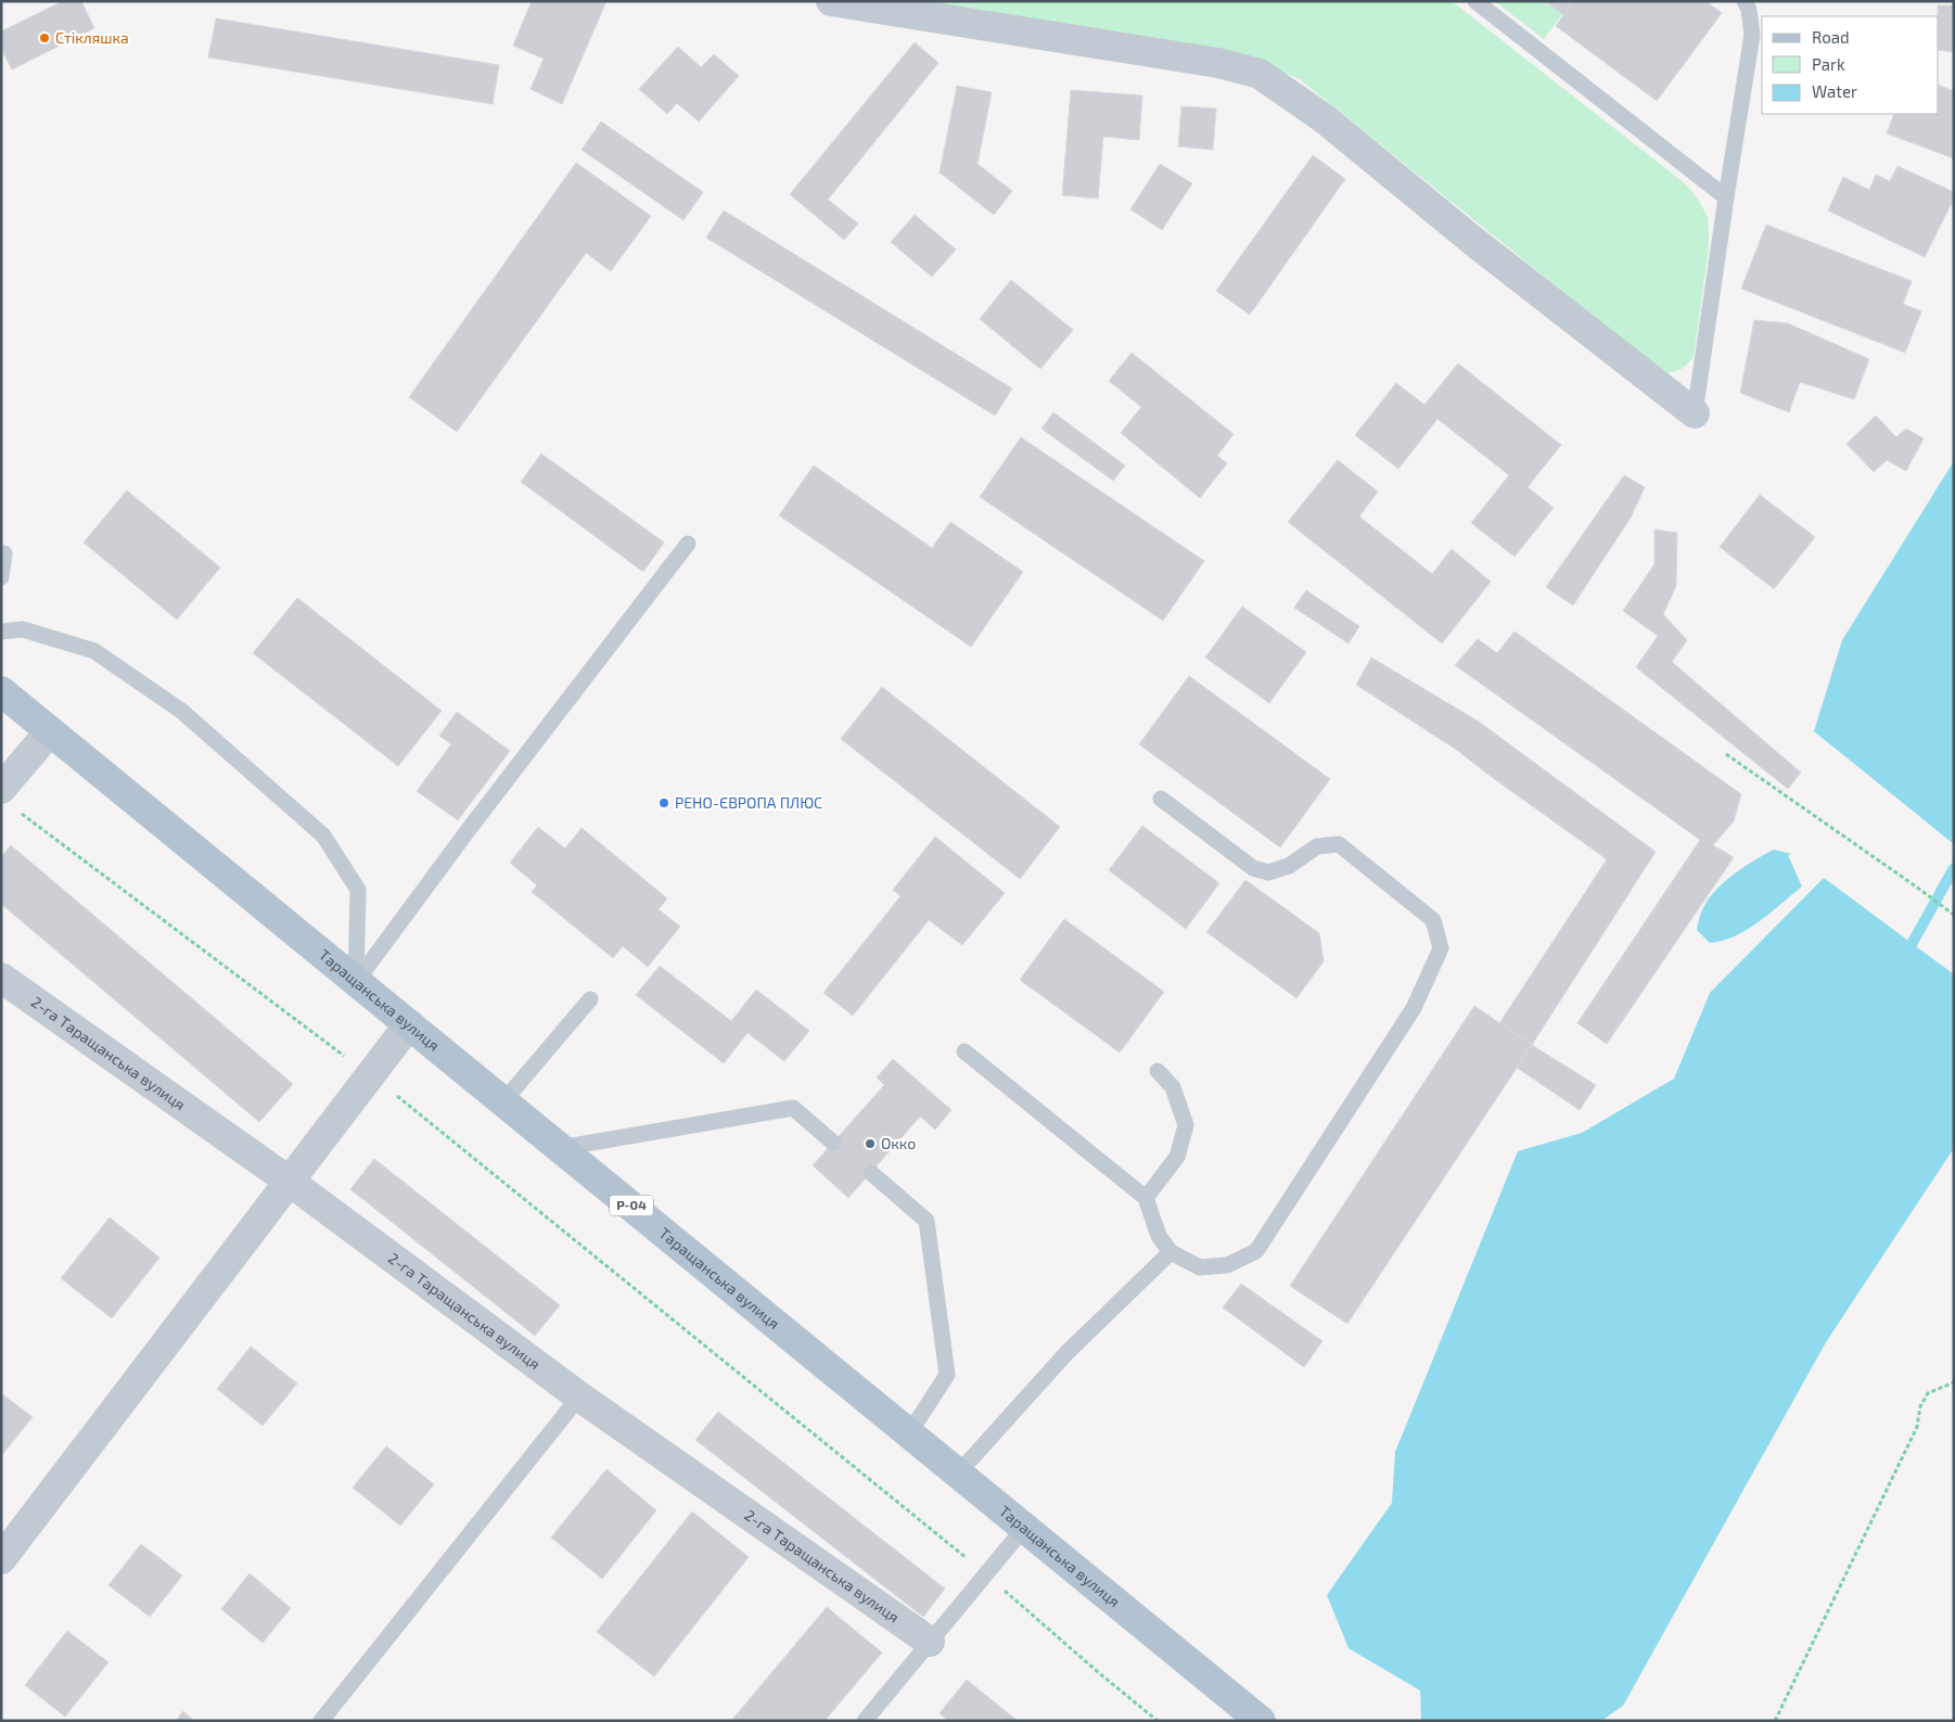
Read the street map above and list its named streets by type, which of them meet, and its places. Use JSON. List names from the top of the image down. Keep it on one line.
{"streets":{"main road":["Таращанська вулиця","Р-04"],"street":["2-га Таращанська вулиця"]},"places":["Стікляшка","РЕНО-ЄВРОПА ПЛЮС","Окко"],"legend":["Road","Park","Water"]}
